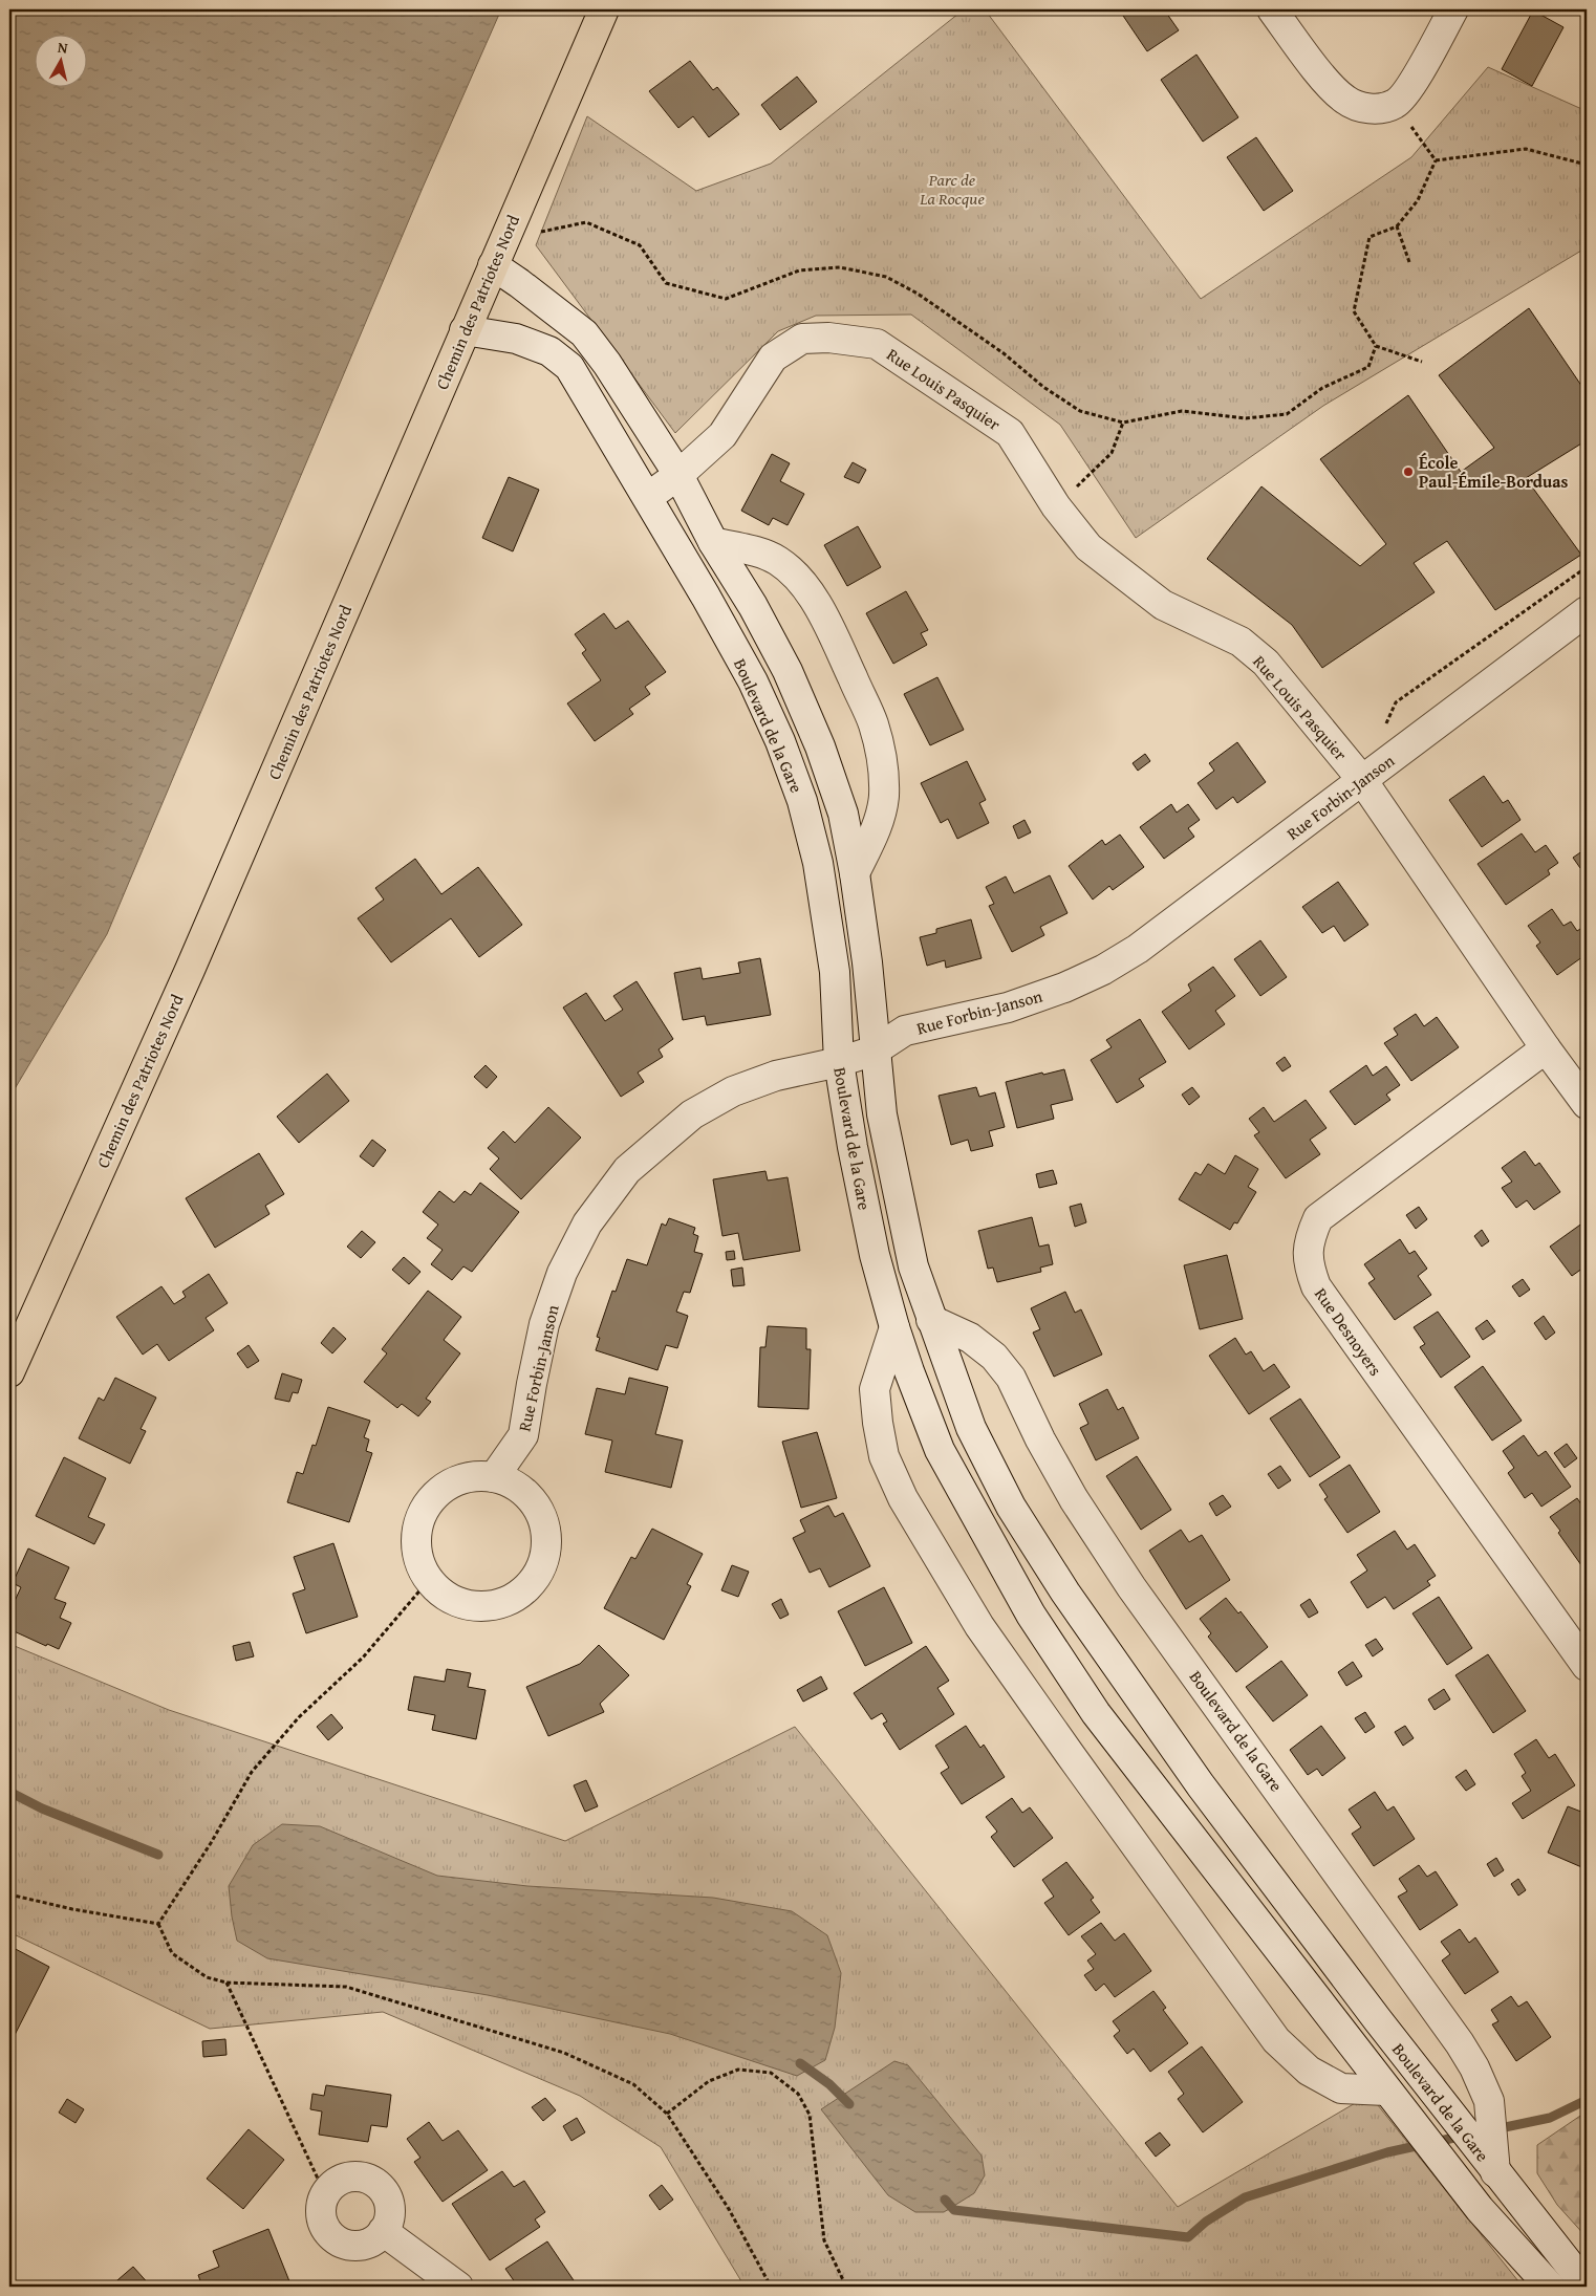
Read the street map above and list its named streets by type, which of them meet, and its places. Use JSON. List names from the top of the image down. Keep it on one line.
{"streets":{"main road":["Chemin des Patriotes Nord"],"street":["Rue Louis Pasquier","Boulevard de la Gare","Rue Forbin-Janson","Rue Desnoyers"]},"crossings":[["Chemin des Patriotes Nord","Boulevard de la Gare"],["Rue Louis Pasquier","Boulevard de la Gare"],["Rue Louis Pasquier","Rue Forbin-Janson"],["Rue Louis Pasquier","Rue Desnoyers"],["Boulevard de la Gare","Rue Forbin-Janson"]],"parks":["Parc de La Rocque"],"places":["École Paul-Émile-Borduas"],"north":"top"}
